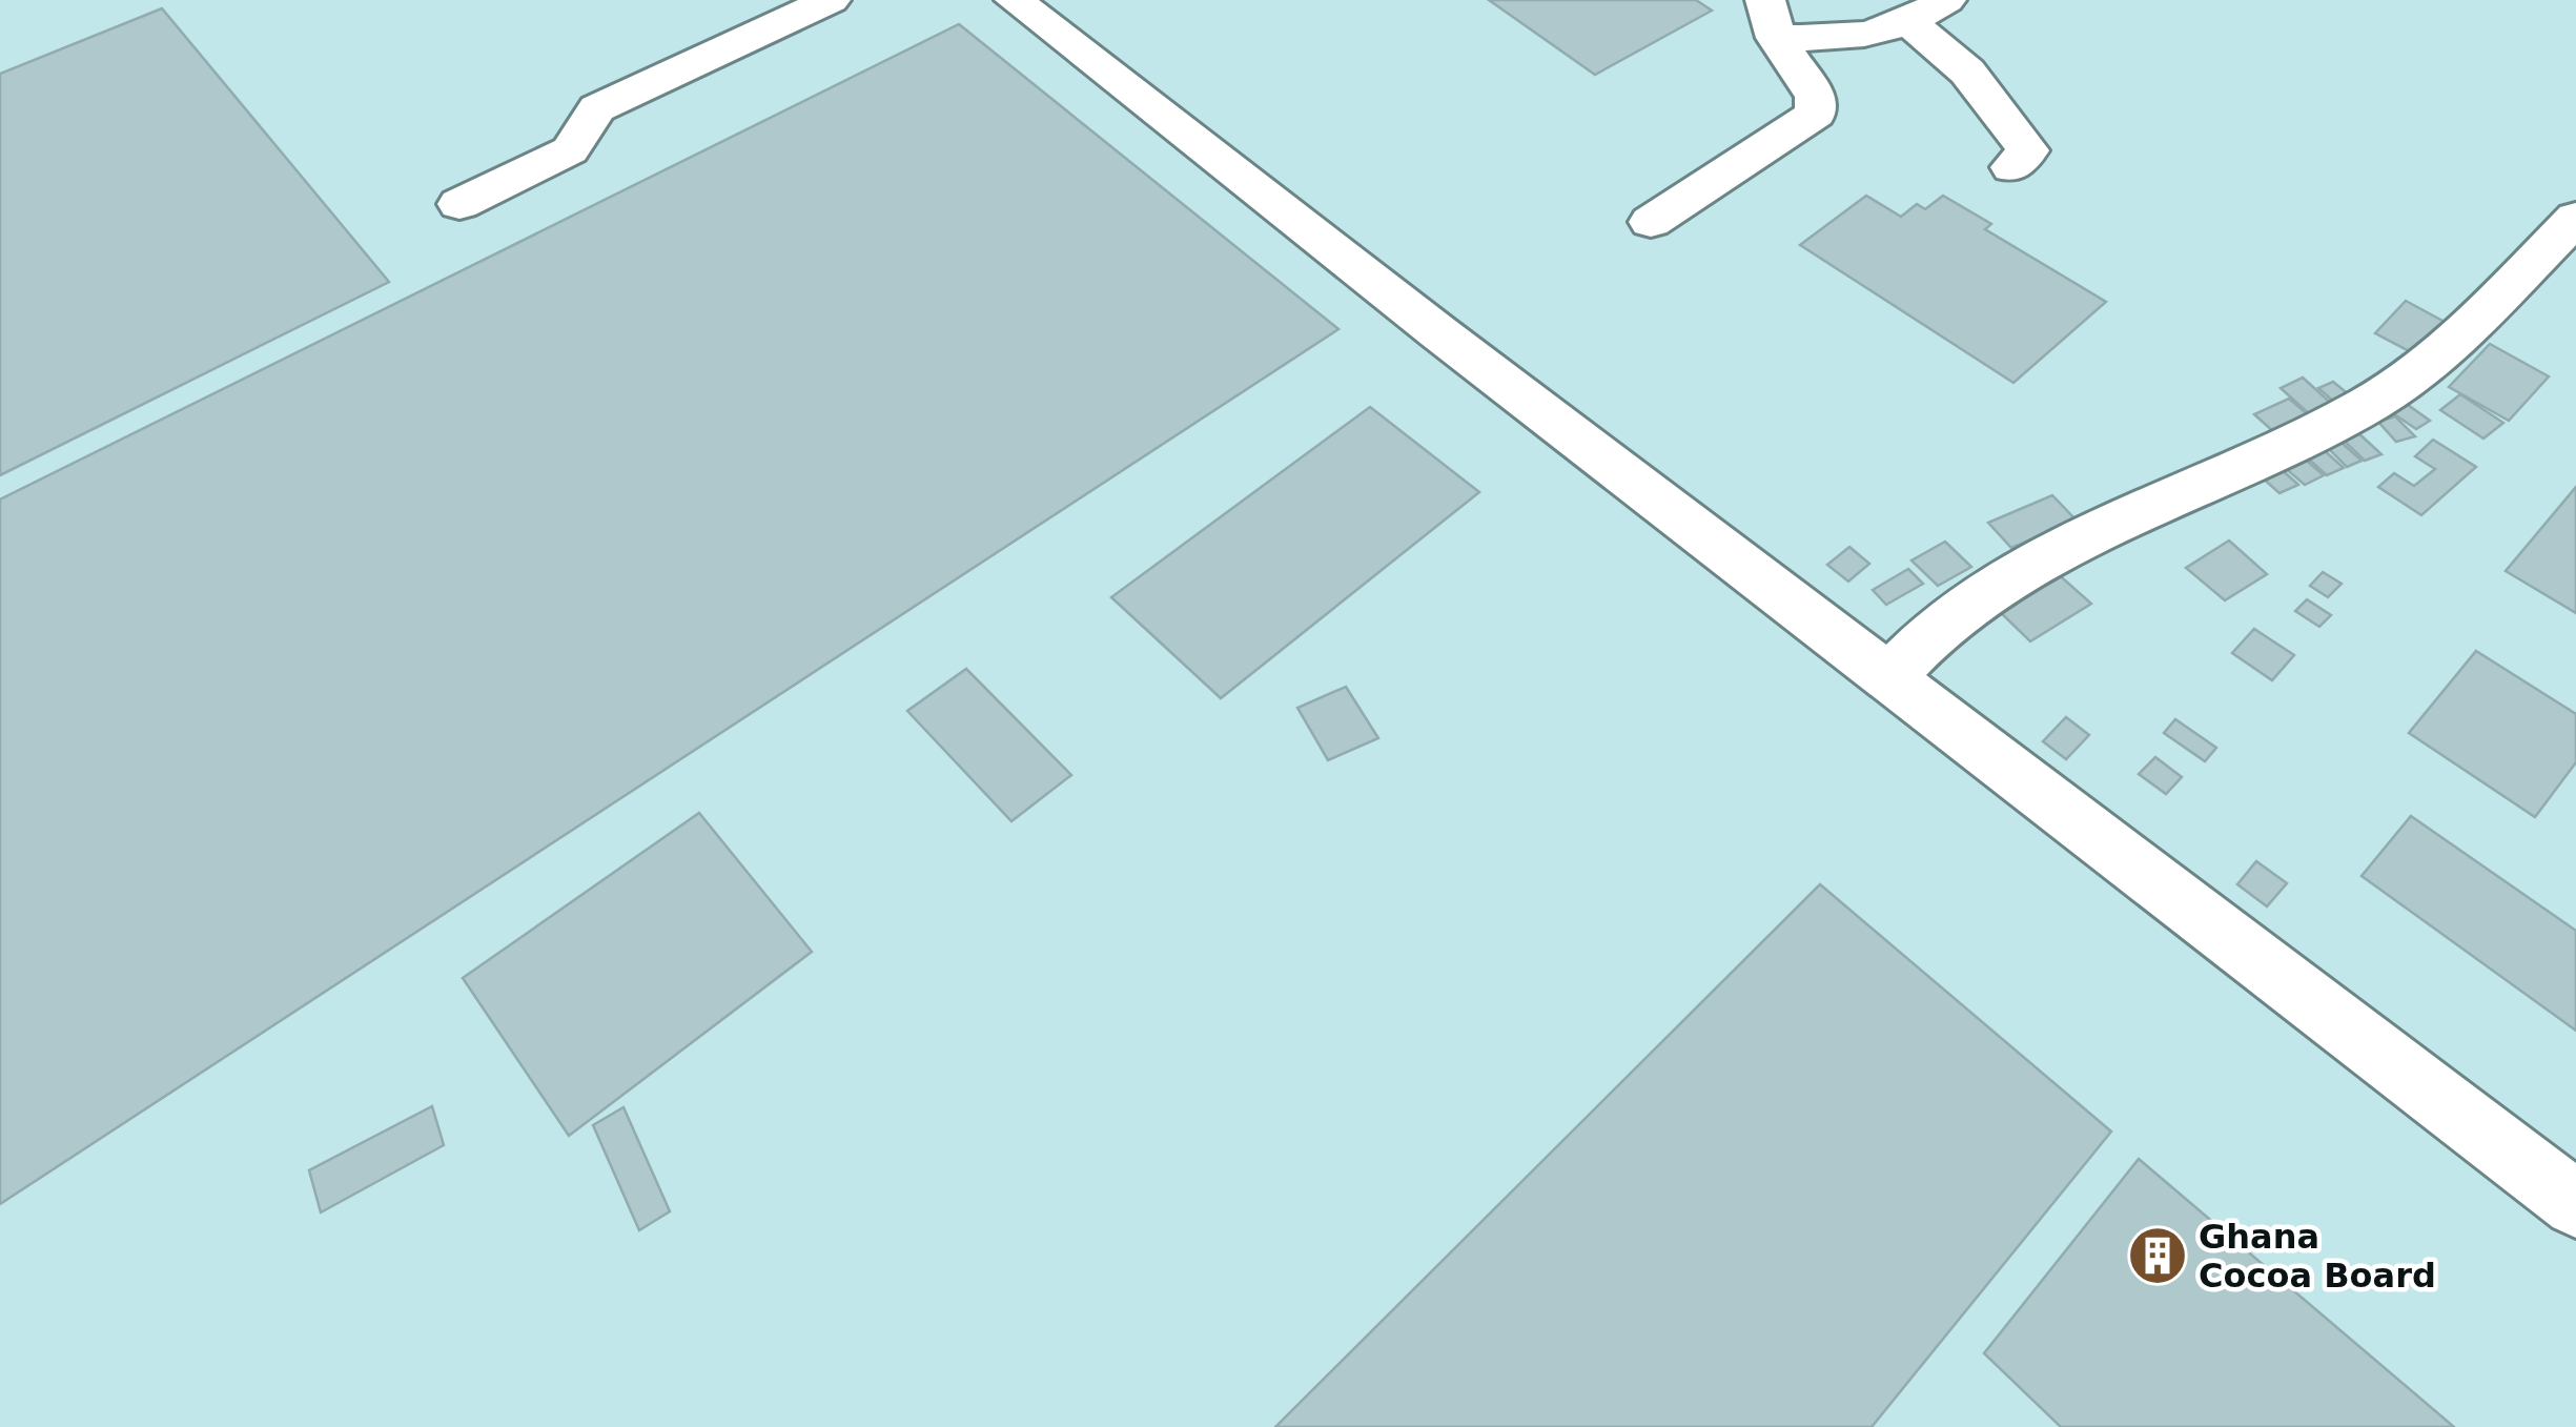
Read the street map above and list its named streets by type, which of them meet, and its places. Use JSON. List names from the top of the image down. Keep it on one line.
{"places":{"building":["Ghana Cocoa Board"]}}
